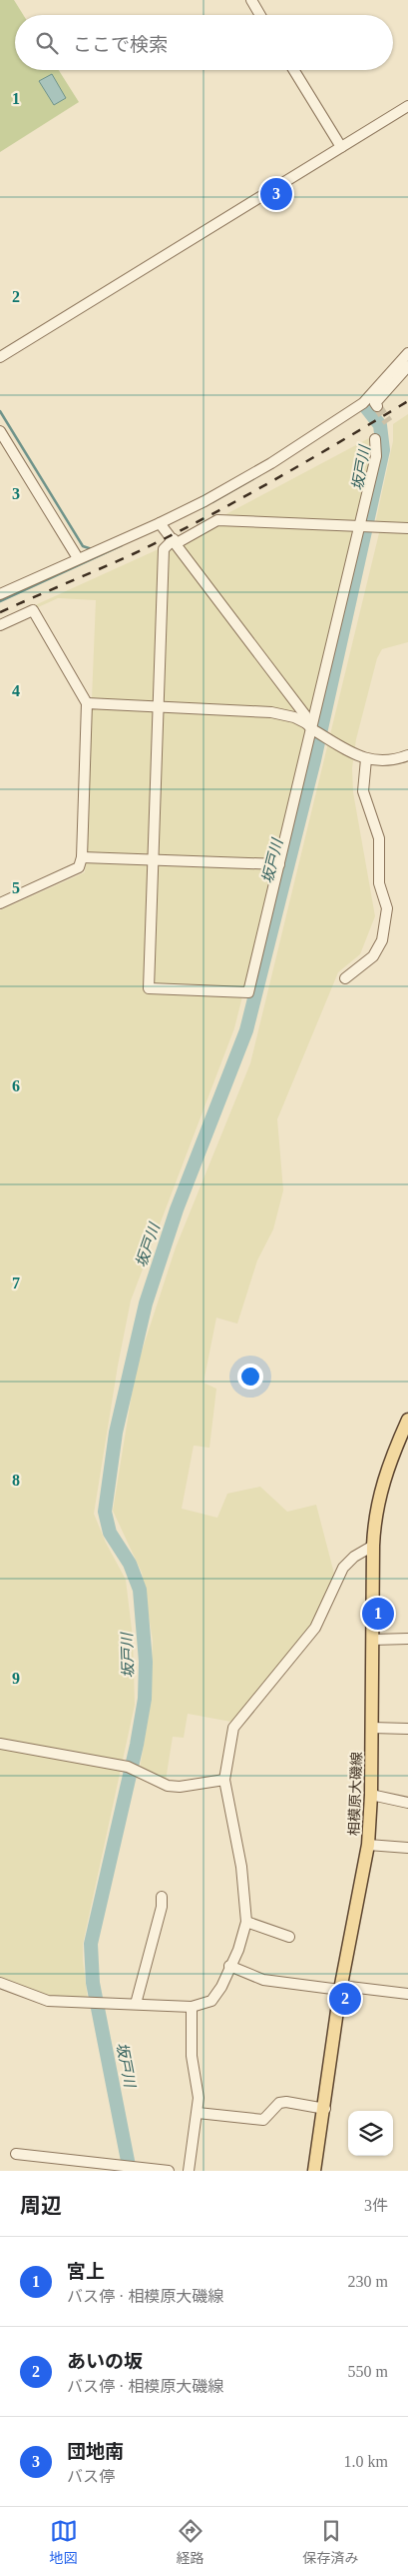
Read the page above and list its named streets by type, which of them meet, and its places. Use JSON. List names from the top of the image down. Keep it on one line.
{"streets":{"main road":["相模原大磯線"]},"water":["坂戸川"],"page":{"search":"ここで検索","pins":["3","1","2"],"heading":["周辺","3件"],"list":[{"mark":"1","name":"宮上","note":"バス停 · 相模原大磯線","value":"230 m"},{"mark":"2","name":"あいの坂","note":"バス停 · 相模原大磯線","value":"550 m"},{"mark":"3","name":"団地南","note":"バス停","value":"1.0 km"}],"nav":["地図","経路","保存済み"]},"grid":{"rows":["1","2","3","4","5","6","7","8","9"]}}
